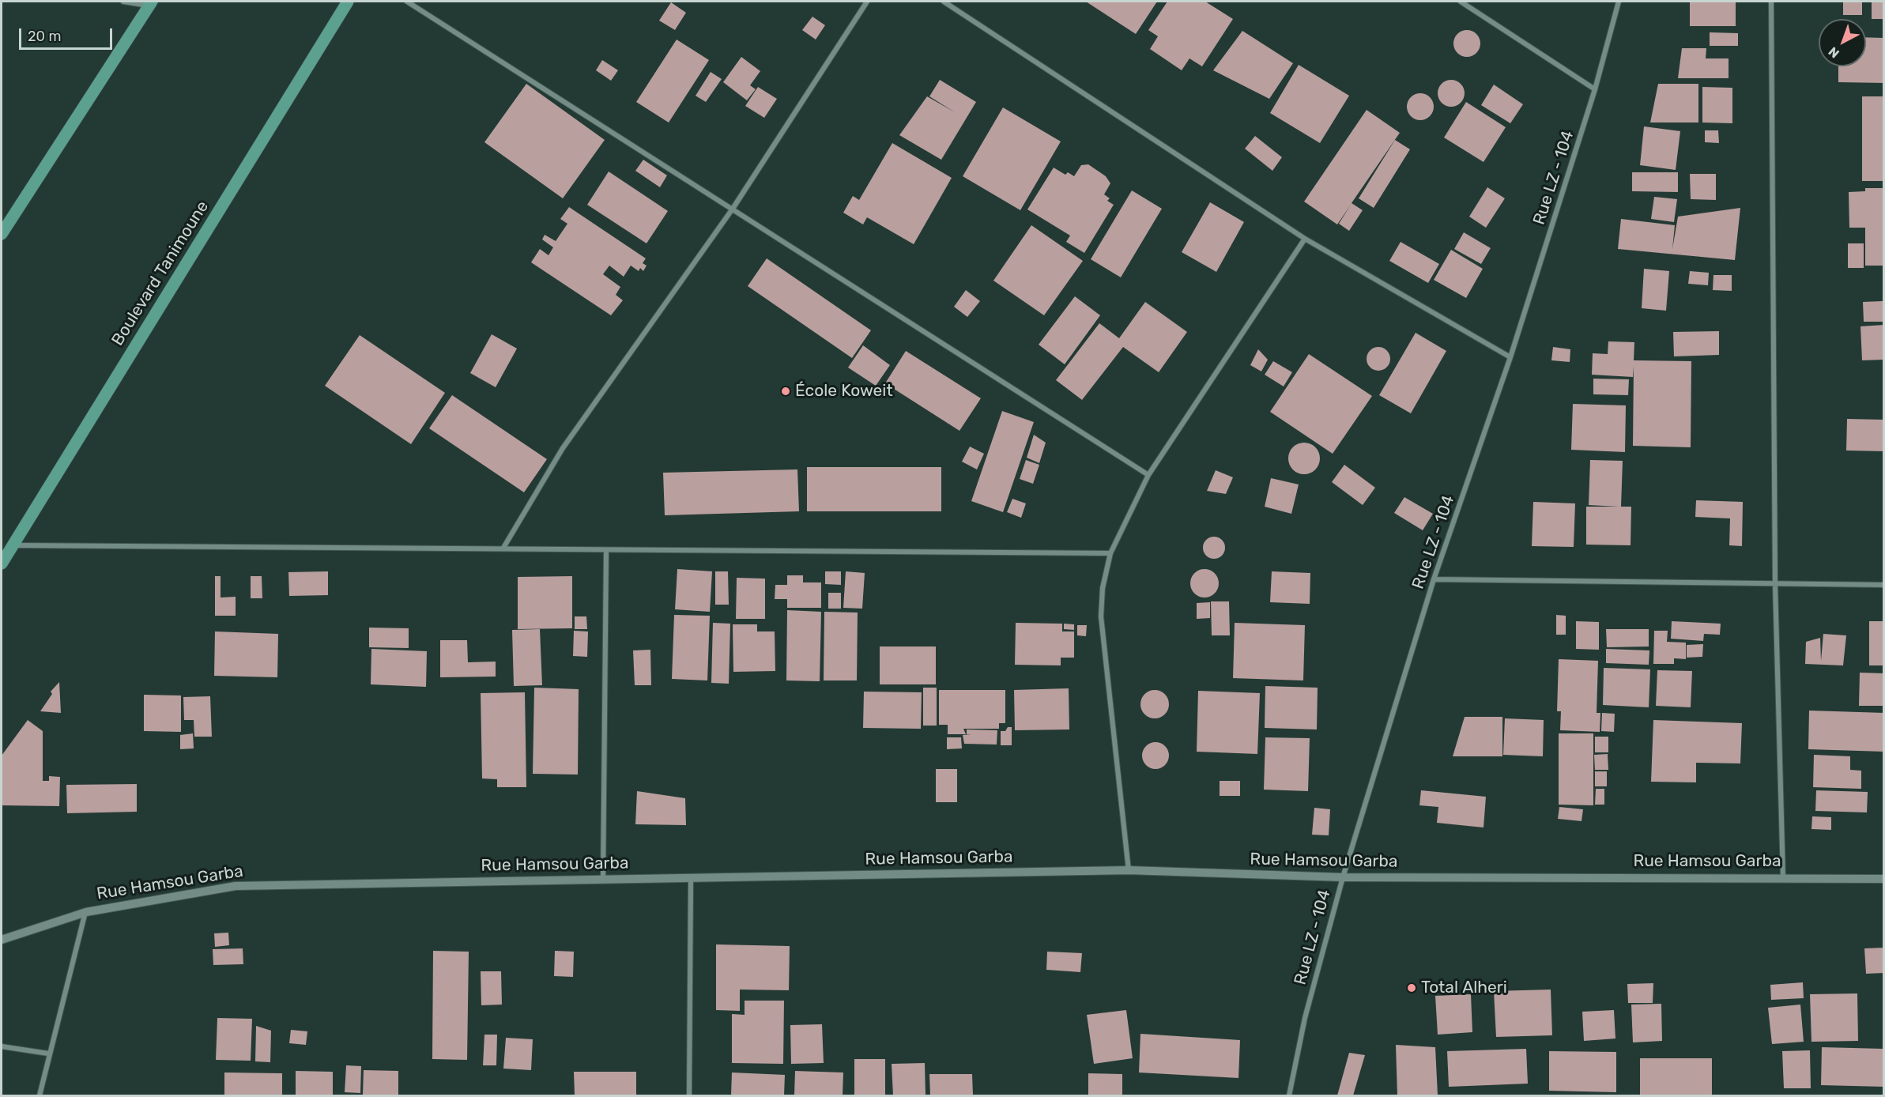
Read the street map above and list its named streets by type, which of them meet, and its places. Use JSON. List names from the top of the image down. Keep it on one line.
{"streets":{"main road":["Boulevard Tanimoune"],"street":["Rue LZ - 104","Rue Hamsou Garba"]},"crossings":[["Rue LZ - 104","Rue Hamsou Garba"]],"places":["École Koweit","Total Alheri"],"scale_bar":"20 m","north":"bottom left"}
